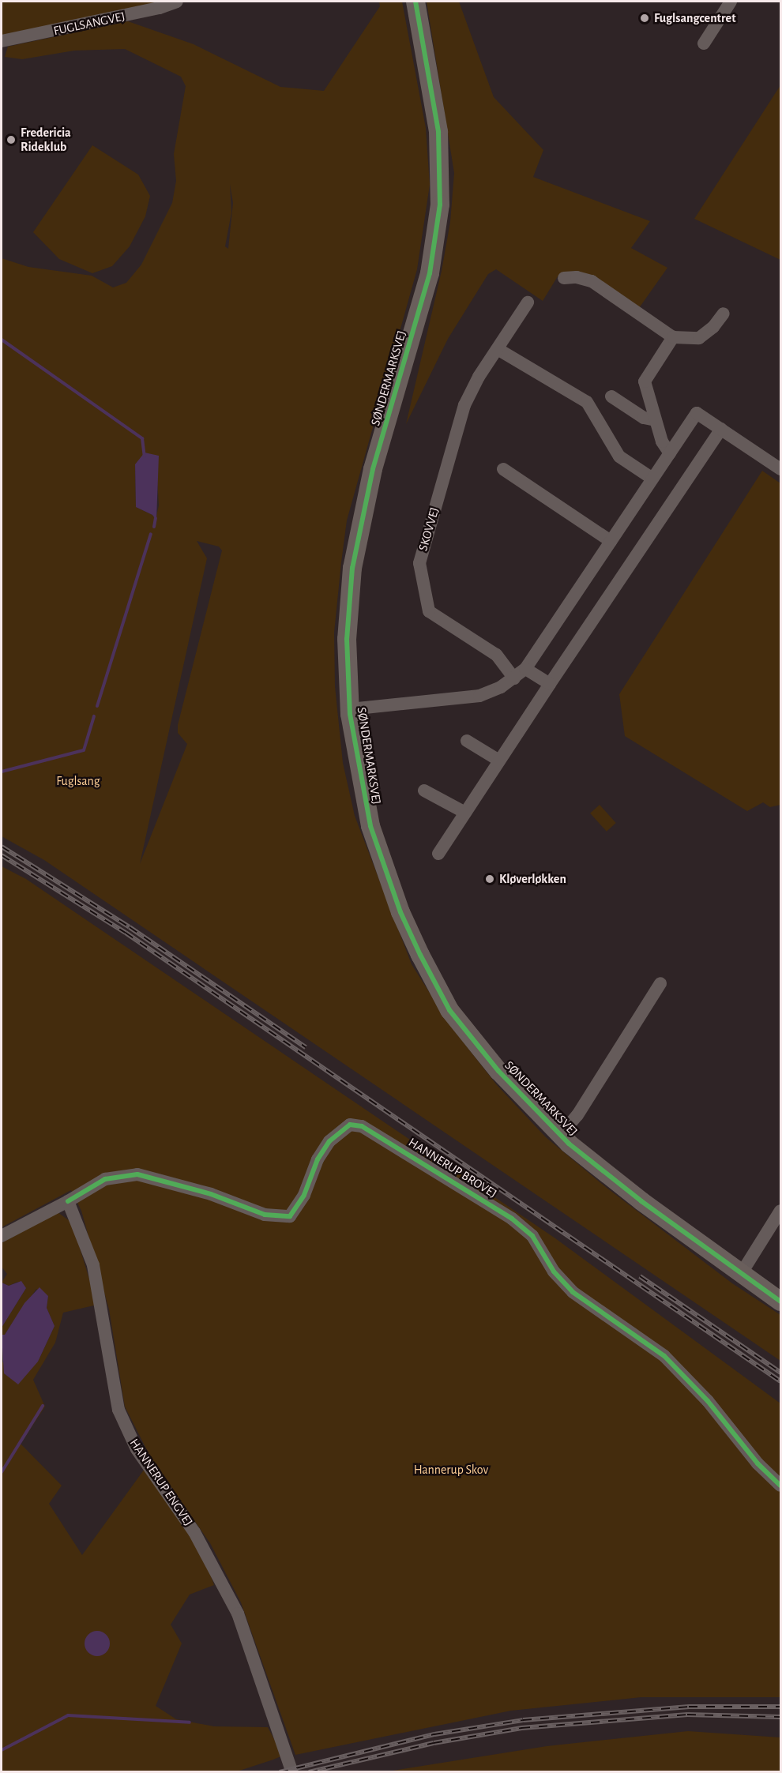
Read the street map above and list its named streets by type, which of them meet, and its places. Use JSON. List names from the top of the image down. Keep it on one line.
{"streets":{"street":["FUGLSANGVEJ","SØNDERMARKSVEJ","SKOVVEJ","HANNERUP BROVEJ","HANNERUP ENGVEJ"]},"crossings":[["HANNERUP BROVEJ","HANNERUP ENGVEJ"]],"parks":["Fuglsang","Hannerup Skov"],"places":["Fuglsangcentret","Fredericia Rideklub","Kløverløkken"]}
